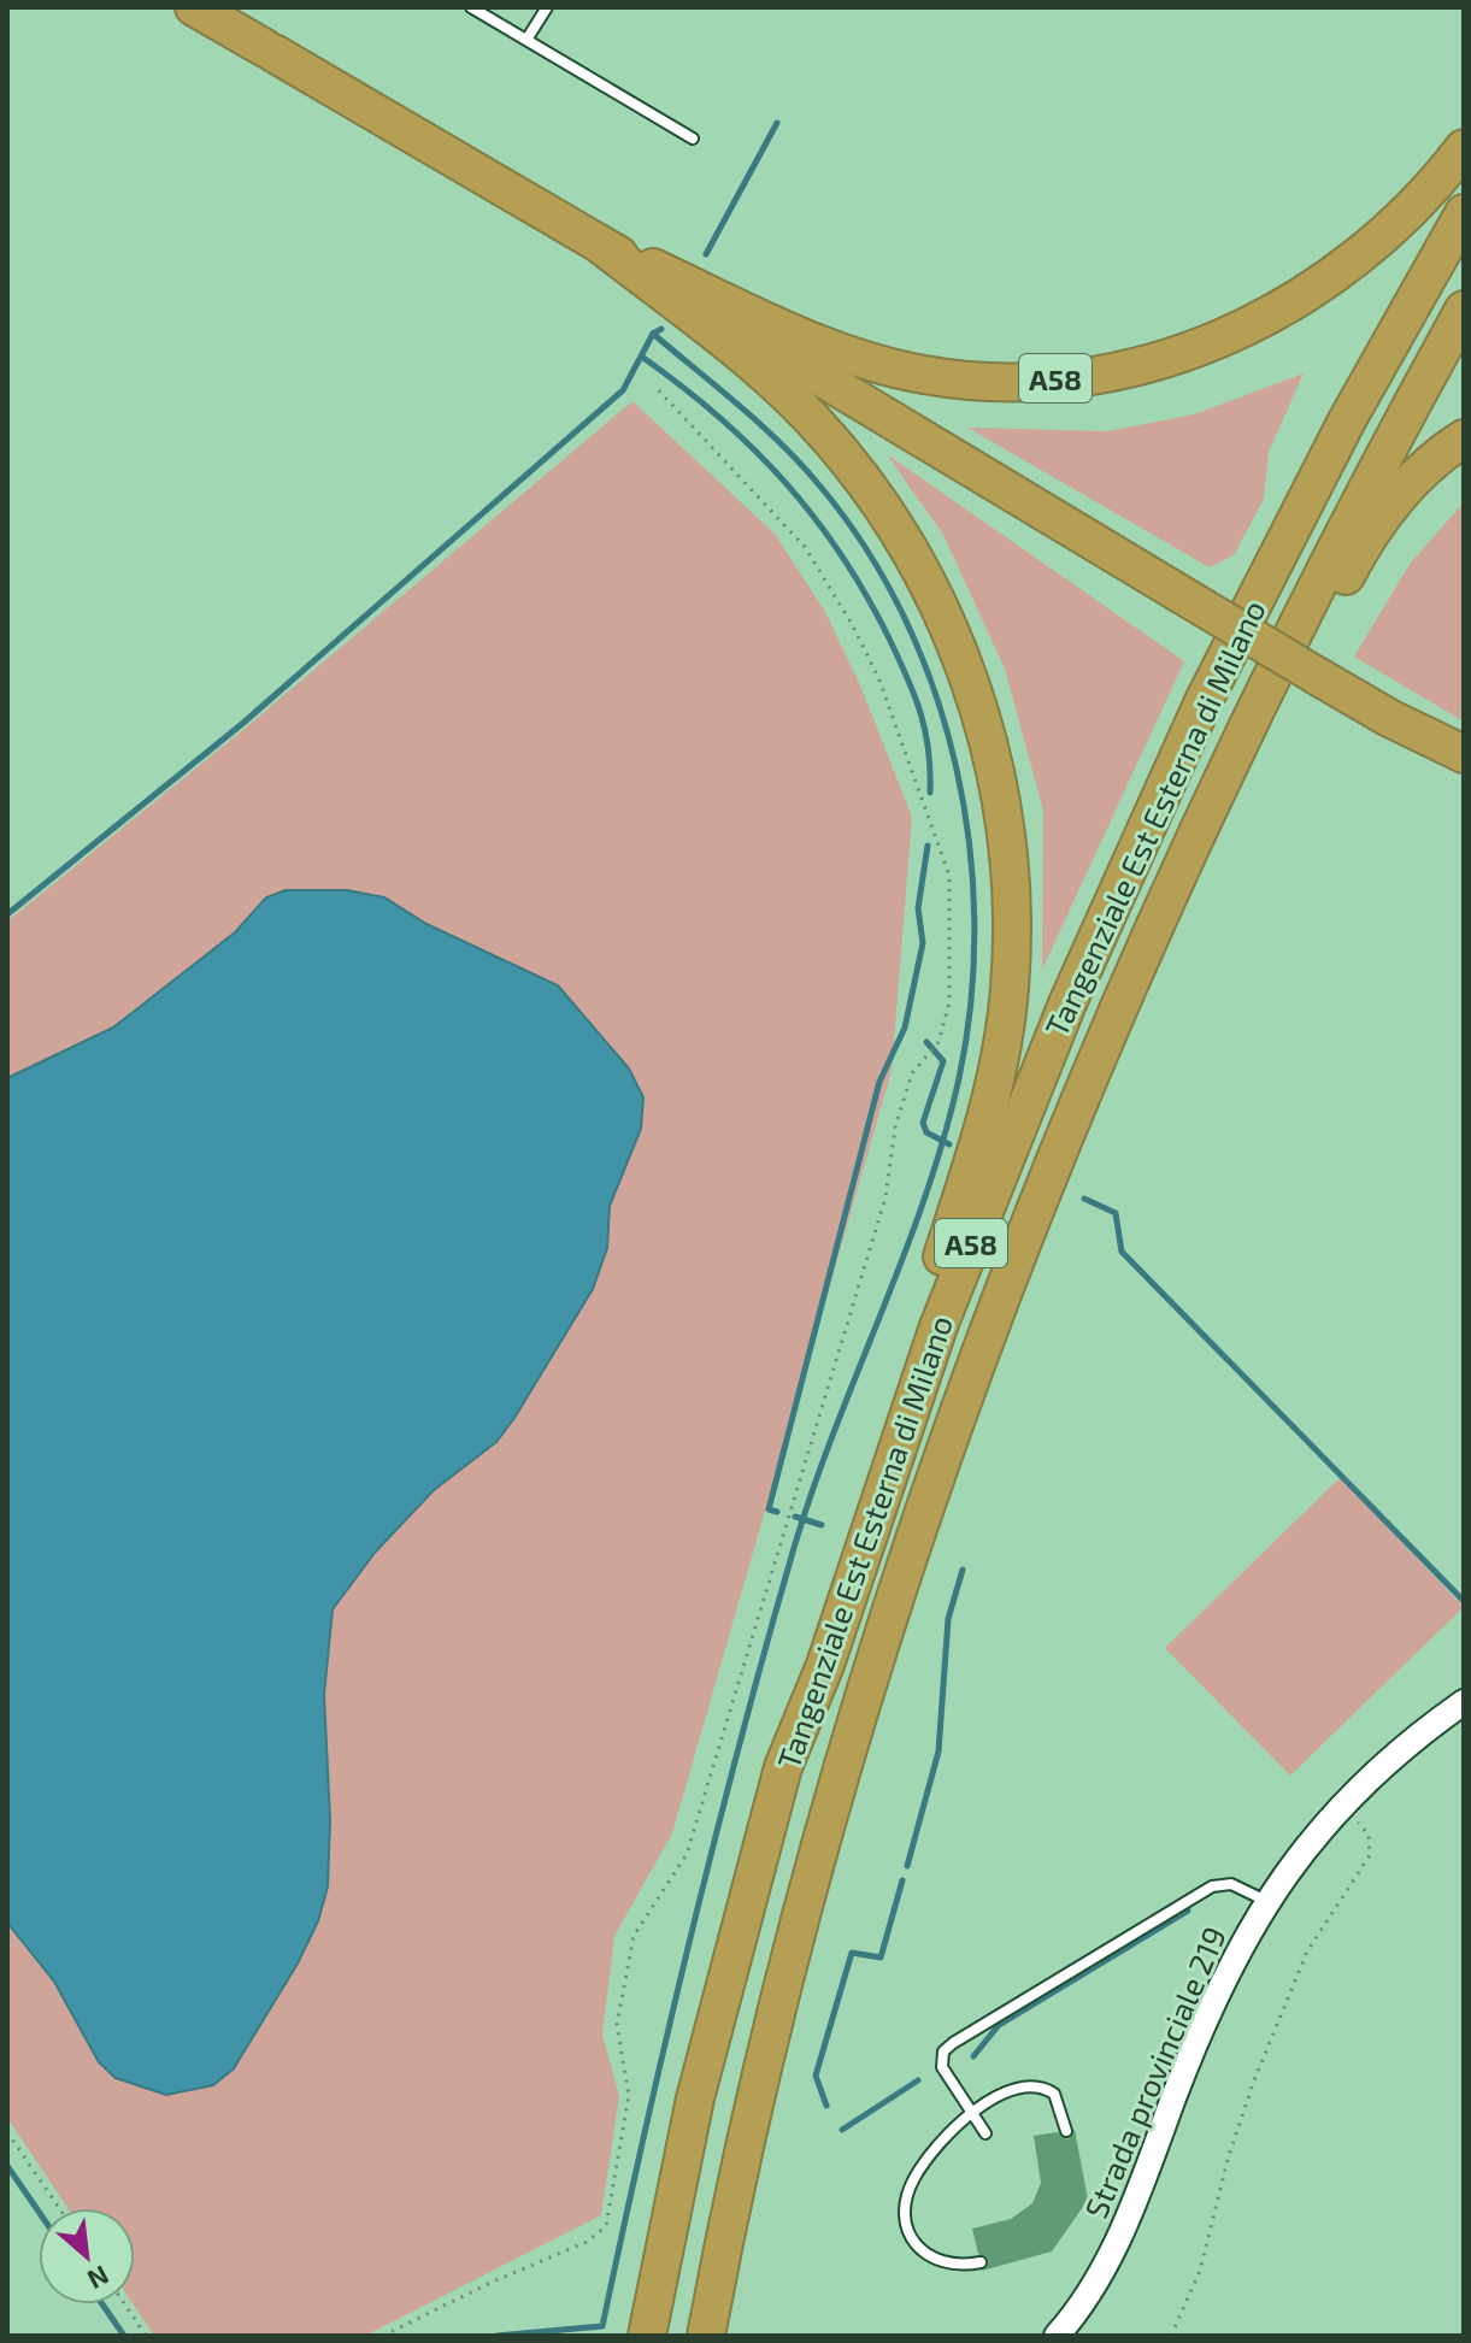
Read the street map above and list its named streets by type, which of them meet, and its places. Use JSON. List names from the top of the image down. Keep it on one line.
{"streets":{"highway":["A58","Tangenziale Est Esterna di Milano"],"street":["Strada provinciale 219"]},"crossings":[["A58","Tangenziale Est Esterna di Milano"]],"north":"bottom right"}
